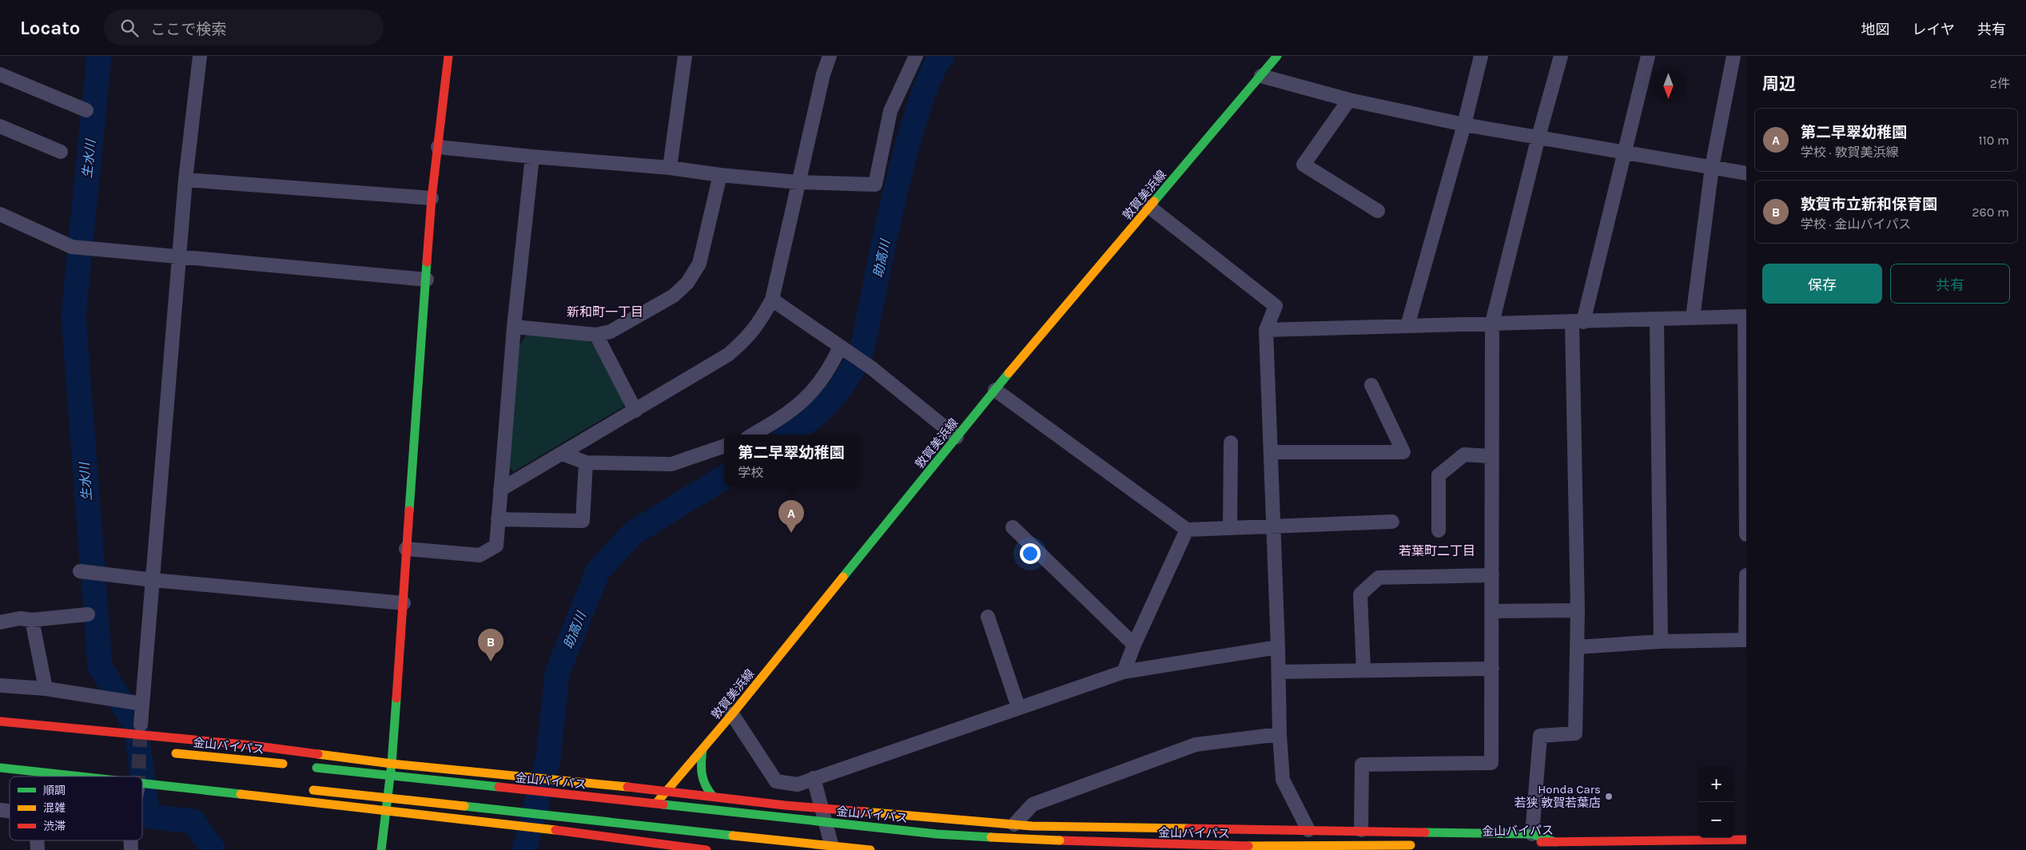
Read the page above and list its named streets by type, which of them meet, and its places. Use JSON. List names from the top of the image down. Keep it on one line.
{"streets":{"main road":["敦賀美浜線","金山バイパス"]},"districts":["新和町一丁目","若葉町二丁目"],"water":["生水川","助高川"],"places":["Honda Cars 若狭 敦賀若葉店"],"legend":["順調","混雑","渋滞"],"north":"bottom","page":{"header":"Locato","search":"ここで検索","nav":["地図","レイヤ","共有"],"heading":["周辺","2件"],"list":[{"mark":"A","name":"第二早翠幼稚園","note":"学校 · 敦賀美浜線","value":"110 m"},{"mark":"B","name":"敦賀市立新和保育園","note":"学校 · 金山バイパス","value":"260 m"}],"buttons":["保存","共有"],"popup":["第二早翠幼稚園","学校"],"pins":["A","B"],"map_buttons":["+","−"]}}
